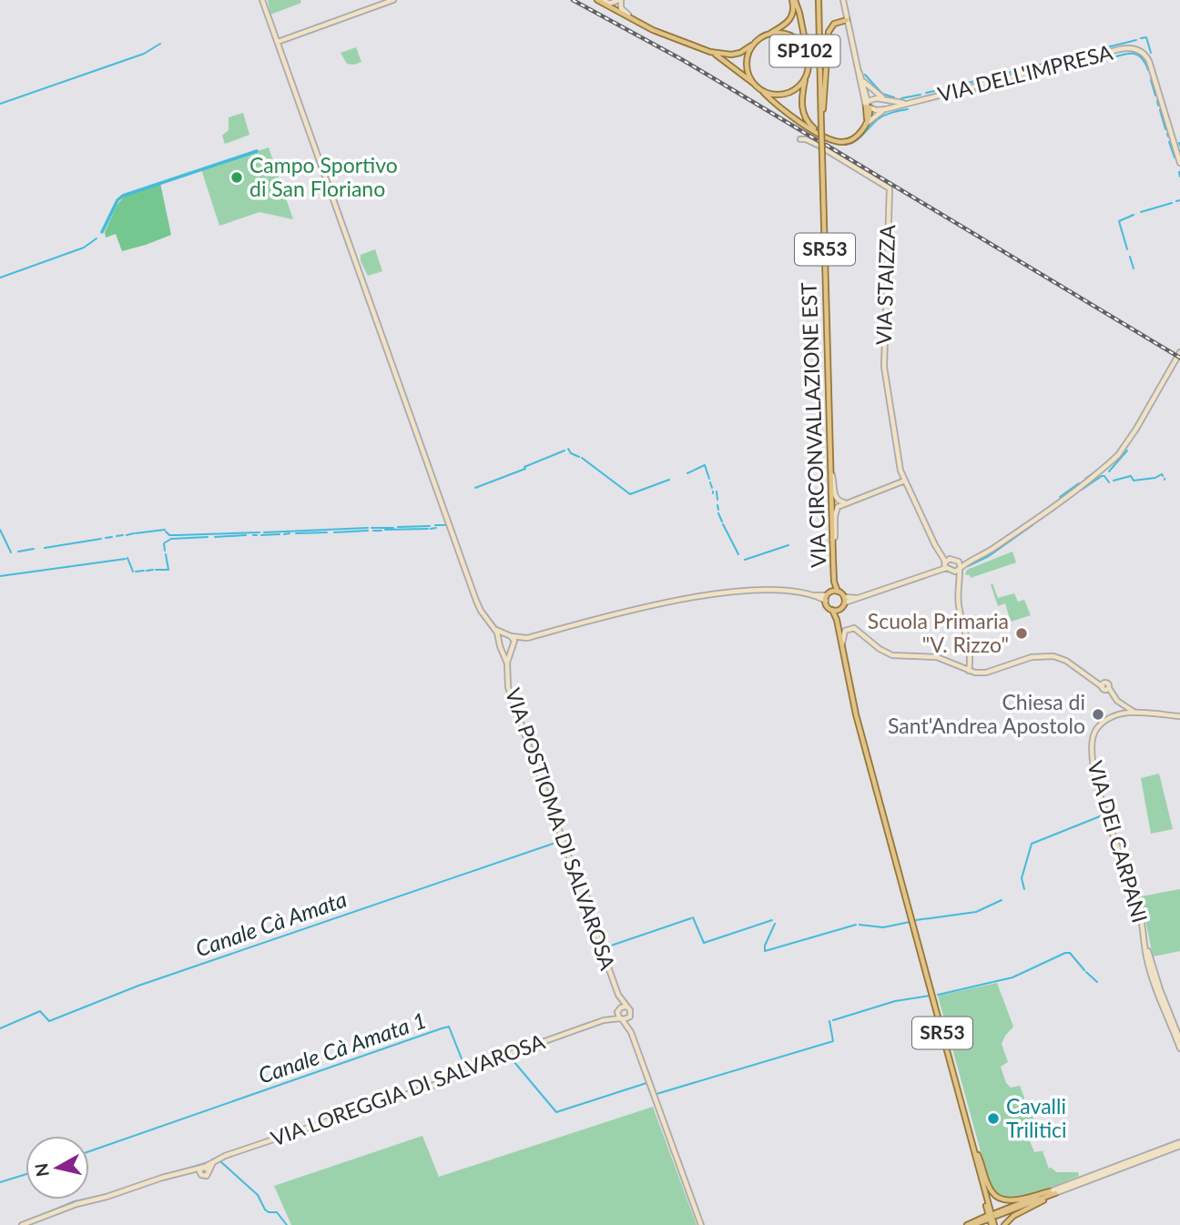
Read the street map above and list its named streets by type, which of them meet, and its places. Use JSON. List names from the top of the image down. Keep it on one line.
{"streets":{"main road":["SP102","SR53","VIA CIRCONVALLAZIONE EST"],"street":["VIA DELL'IMPRESA","VIA STAIZZA","VIA POSTIOMA DI SALVAROSA","VIA DEI CARPANI","VIA LOREGGIA DI SALVAROSA"]},"crossings":[["VIA POSTIOMA DI SALVAROSA","VIA LOREGGIA DI SALVAROSA"]],"water":["Canale Cà Amata","Canale Cà Amata 1"],"places":["Campo Sportivo di San Floriano","Scuola Primaria \"V. Rizzo\"","Chiesa di Sant'Andrea Apostolo","Cavalli Trilitici"],"north":"left"}
